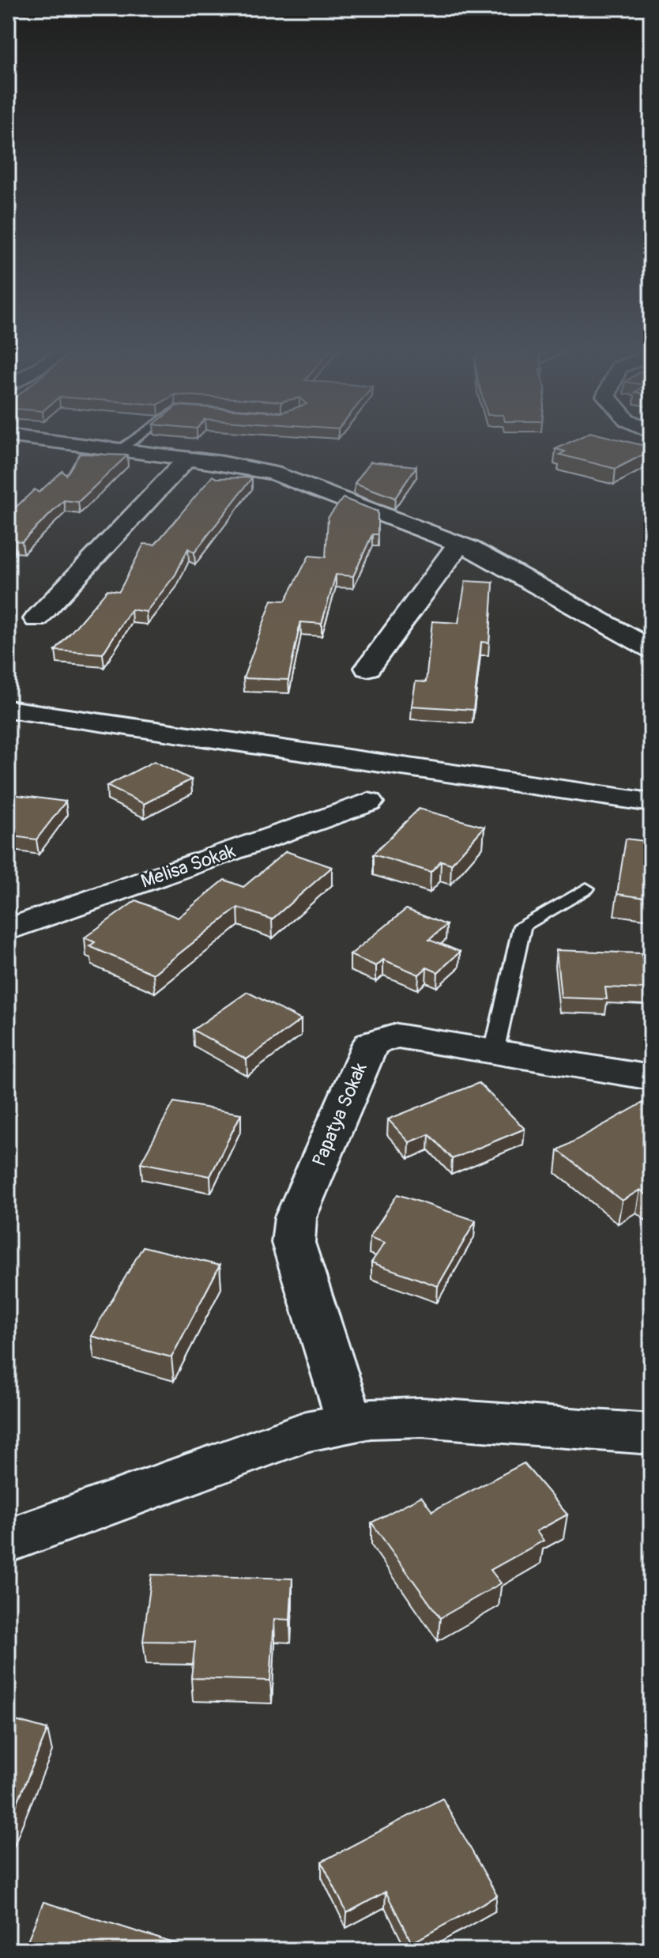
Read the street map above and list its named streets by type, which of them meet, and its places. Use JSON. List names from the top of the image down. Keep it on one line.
{"streets":{"street":["Melisa Sokak","Papatya Sokak"]}}
